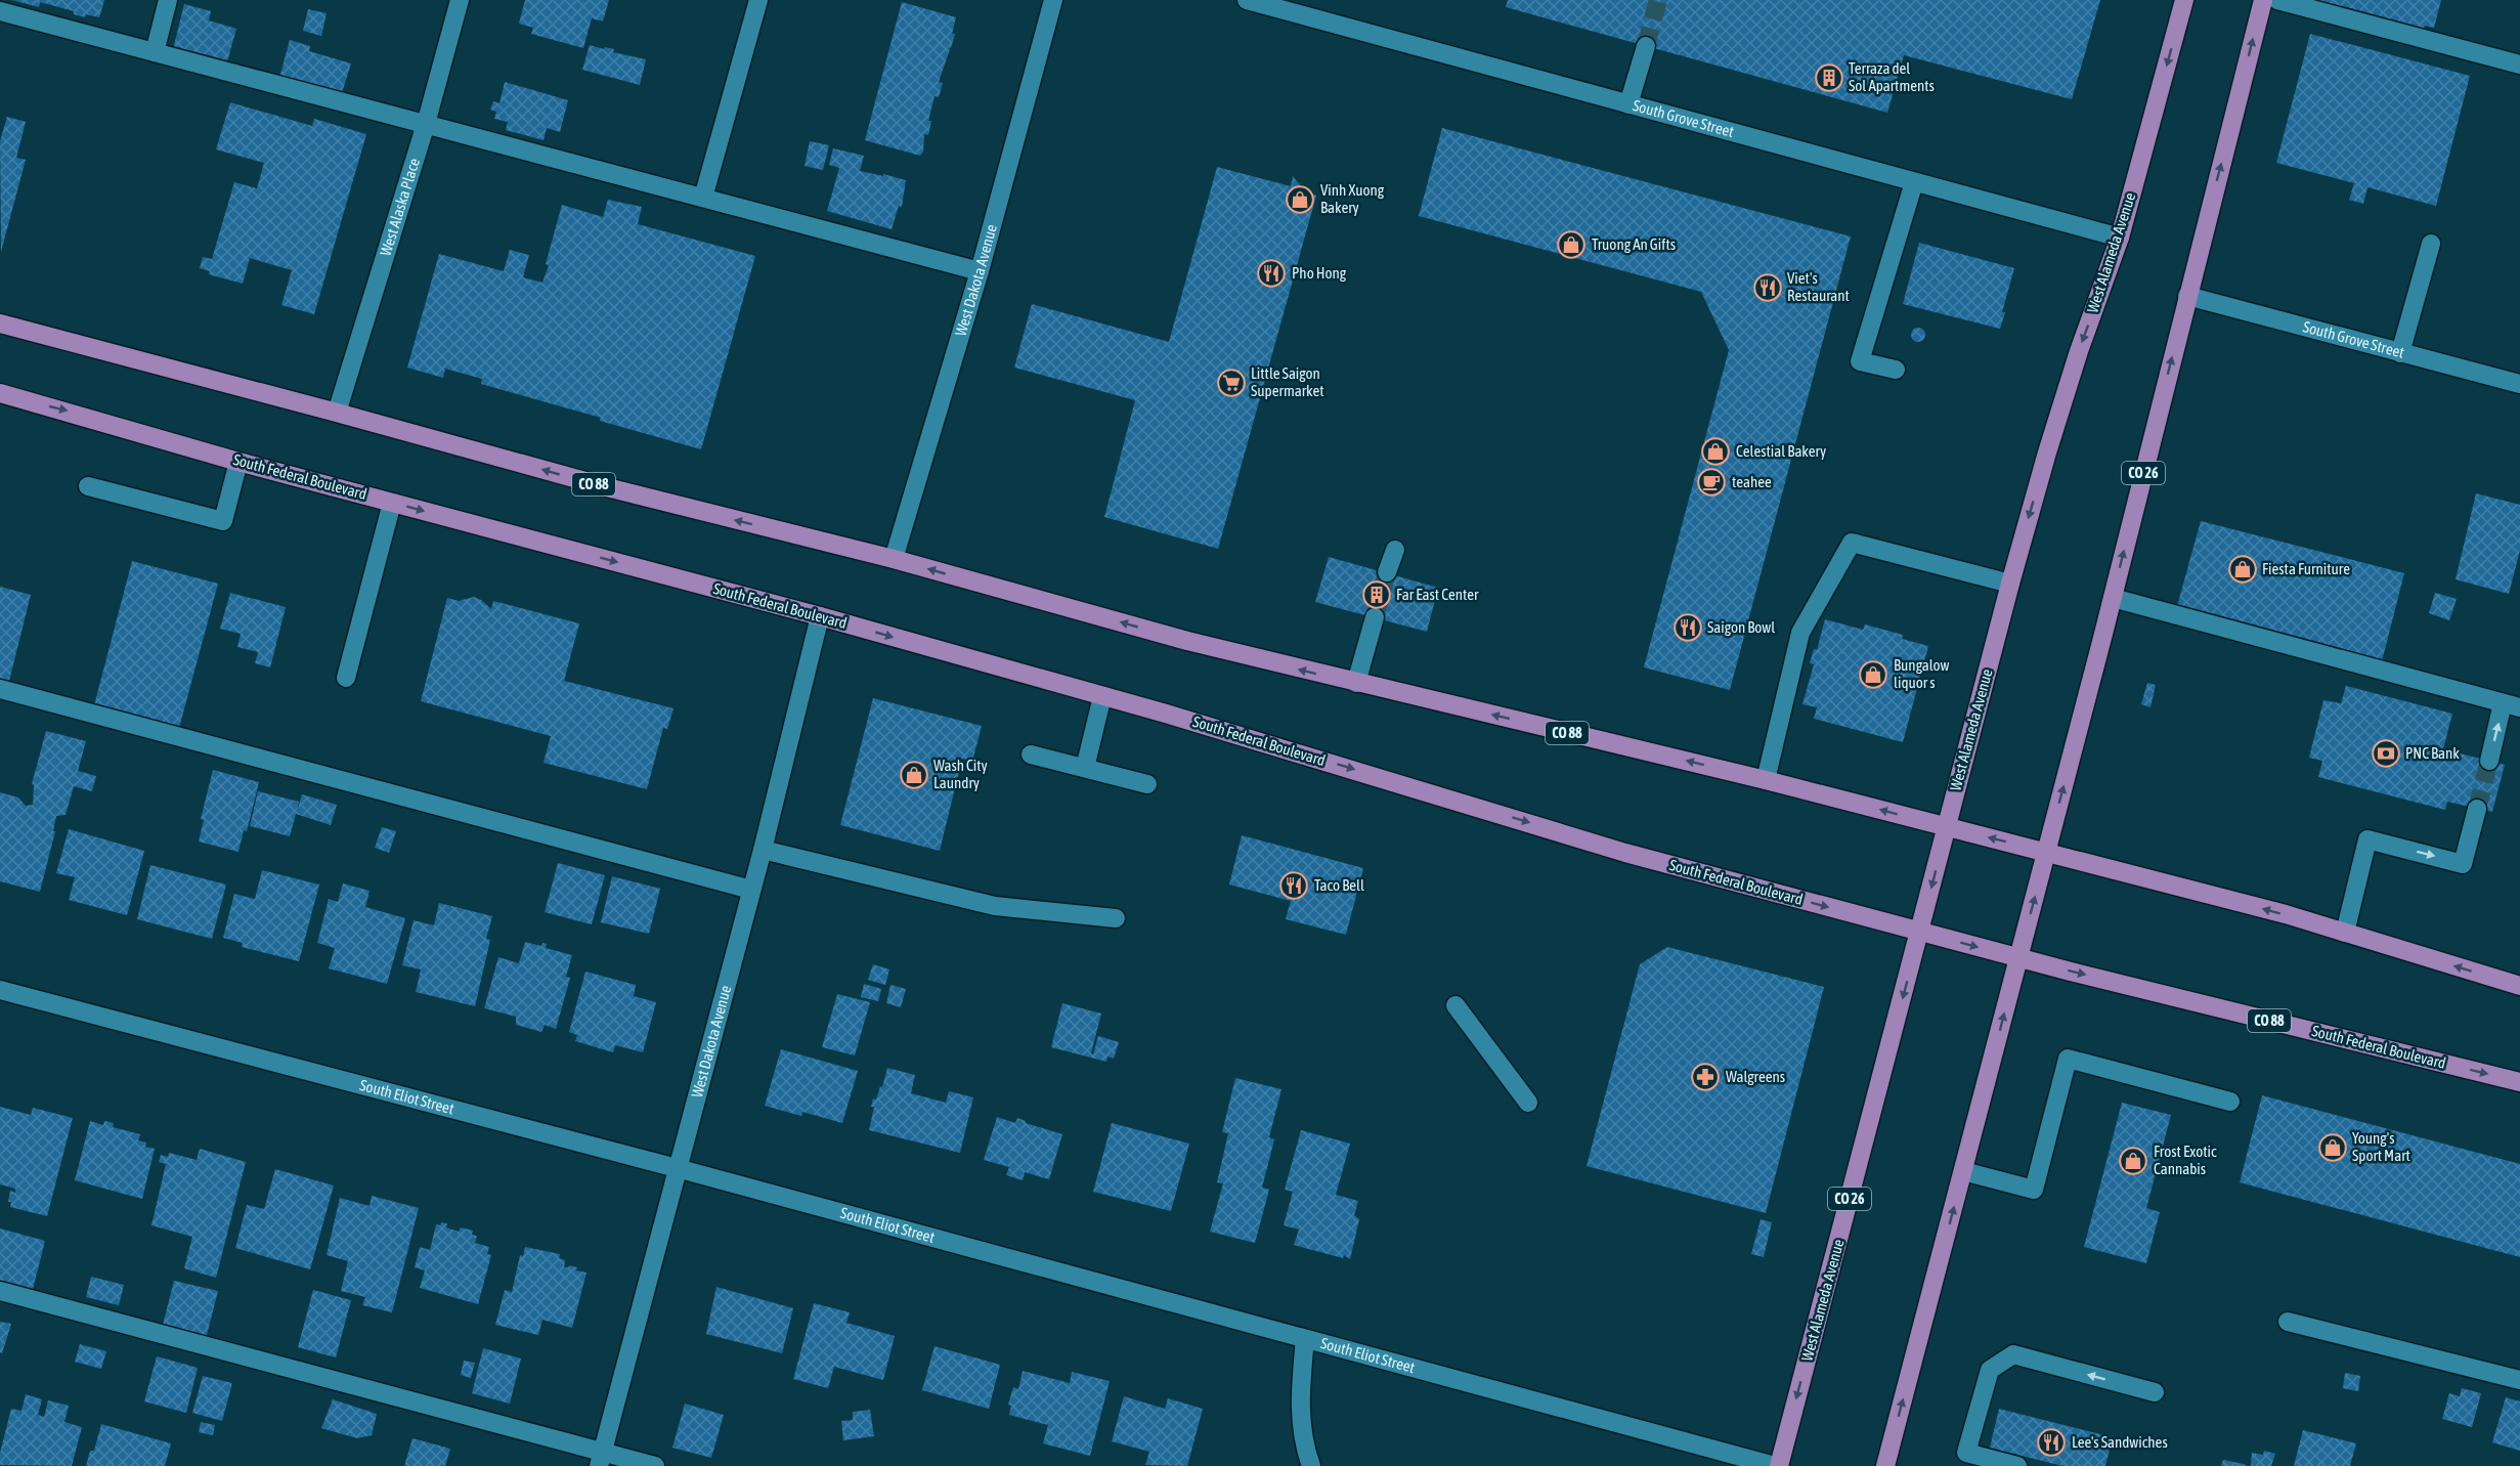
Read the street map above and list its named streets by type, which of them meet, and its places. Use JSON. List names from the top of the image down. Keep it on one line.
{"streets":{"main road":["West Alameda Avenue","CO 26","South Federal Boulevard","CO 88"],"street":["South Grove Street","West Alaska Place","West Dakota Avenue","South Eliot Street"]},"crossings":[["South Grove Street","West Alameda Avenue"],["South Grove Street","CO 26"],["West Alaska Place","CO 88"],["West Alameda Avenue","South Federal Boulevard"],["West Alameda Avenue","CO 88"],["West Alameda Avenue","South Eliot Street"],["West Dakota Avenue","South Federal Boulevard"],["West Dakota Avenue","CO 88"],["West Dakota Avenue","South Eliot Street"],["CO 26","South Federal Boulevard"],["CO 26","CO 88"]],"places":{"building":["Terraza del Sol Apartments","Far East Center"],"shop":["Vinh Xuong Bakery","Truong An Gifts","Celestial Bakery","Fiesta Furniture","Bungalow liquor s","Wash City Laundry","Young's Sport Mart","Frost Exotic Cannabis"],"restaurant":["Pho Hong","Viet's Restaurant","Saigon Bowl","Taco Bell","Lee's Sandwiches"],"supermarket":["Little Saigon Supermarket"],"cafe":["teahee"],"bank":["PNC Bank"],"pharmacy":["Walgreens"]}}
